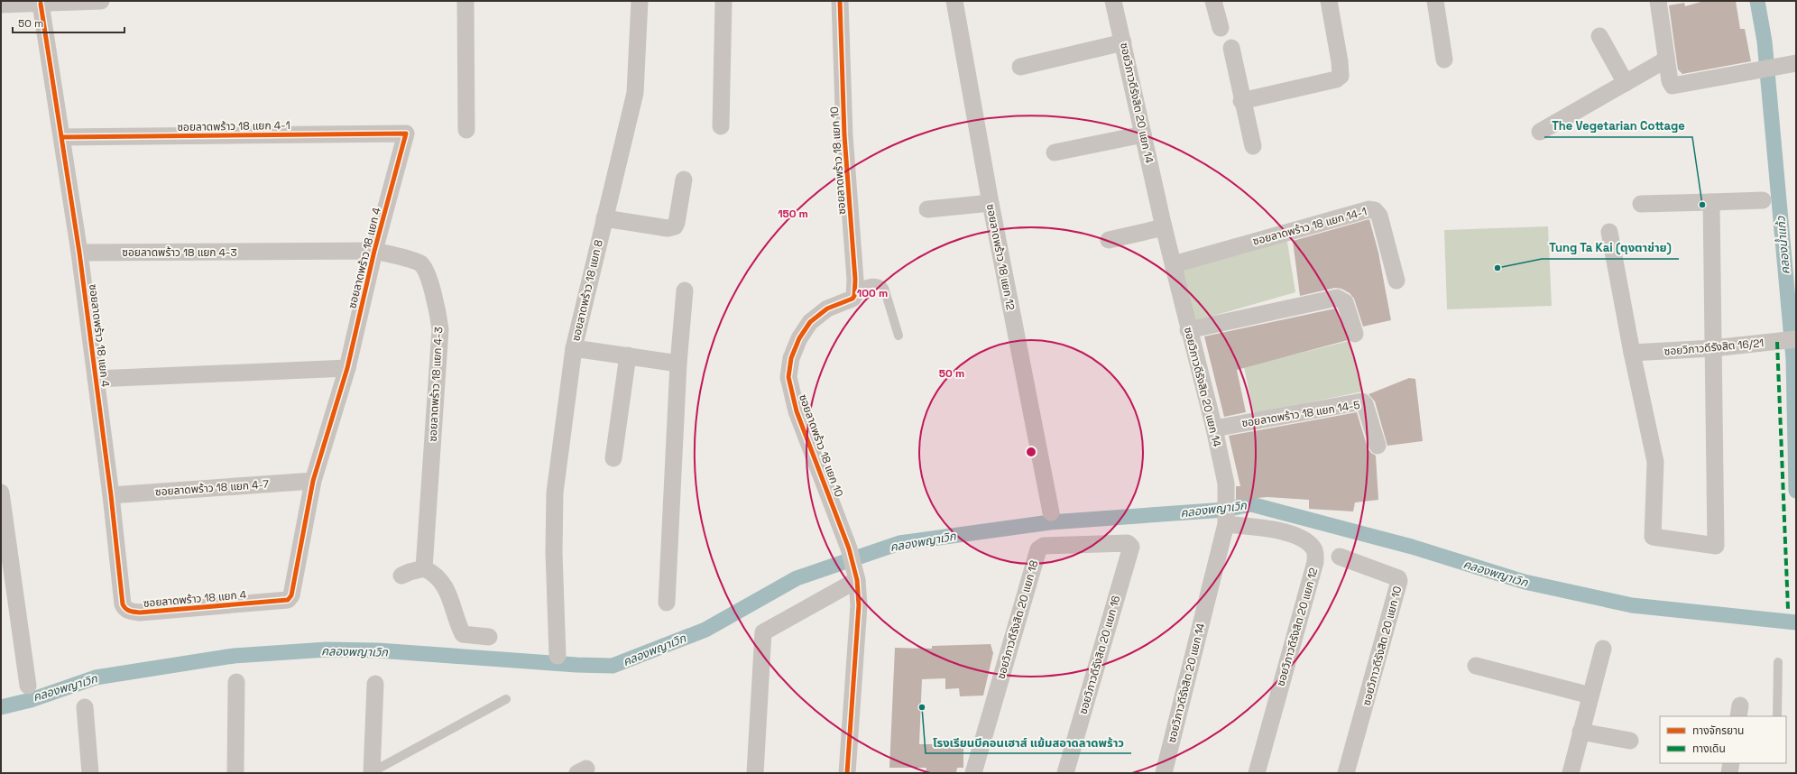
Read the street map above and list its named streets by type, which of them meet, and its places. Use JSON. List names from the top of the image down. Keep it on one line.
{"streets":{"street":["ซอยวิภาวดีรังสิต 20 แยก 14","ซอยลาดพร้าว 18 แยก 4-1","ซอยลาดพร้าว 18 แยก 10","ซอยลาดพร้าว 18 แยก 14-1","ซอยลาดพร้าว 18 แยก 4-3","ซอยลาดพร้าว 18 แยก 12","ซอยลาดพร้าว 18 แยก 4","ซอยลาดพร้าว 18 แยก 8","ซอยวิภาวดีรังสิต 16/21","ซอยลาดพร้าว 18 แยก 14-5","ซอยลาดพร้าว 18 แยก 4-7","ซอยวิภาวดีรังสิต 20 แยก 18","ซอยวิภาวดีรังสิต 20 แยก 12","ซอยวิภาวดีรังสิต 20 แยก 10","ซอยวิภาวดีรังสิต 20 แยก 16"]},"crossings":[["ซอยวิภาวดีรังสิต 20 แยก 14","ซอยลาดพร้าว 18 แยก 14-1"],["ซอยวิภาวดีรังสิต 20 แยก 14","ซอยลาดพร้าว 18 แยก 14-5"],["ซอยวิภาวดีรังสิต 20 แยก 14","ซอยวิภาวดีรังสิต 20 แยก 12"],["ซอยลาดพร้าว 18 แยก 4-1","ซอยลาดพร้าว 18 แยก 4"],["ซอยลาดพร้าว 18 แยก 4-3","ซอยลาดพร้าว 18 แยก 4"],["ซอยลาดพร้าว 18 แยก 4","ซอยลาดพร้าว 18 แยก 4-7"],["ซอยวิภาวดีรังสิต 20 แยก 18","ซอยวิภาวดีรังสิต 20 แยก 16"]],"water":["คลองน้ำแก้ว","คลองพญาเวิก"],"places":["The Vegetarian Cottage","Tung Ta Kai (ตุงตาข่าย)","โรงเรียนบีคอนเฮาส์ แย้มสอาดลาดพร้าว"],"legend":["ทางจักรยาน","ทางเดิน"],"scale_bar":"50 m","rings":["150 m","100 m","50 m"]}
